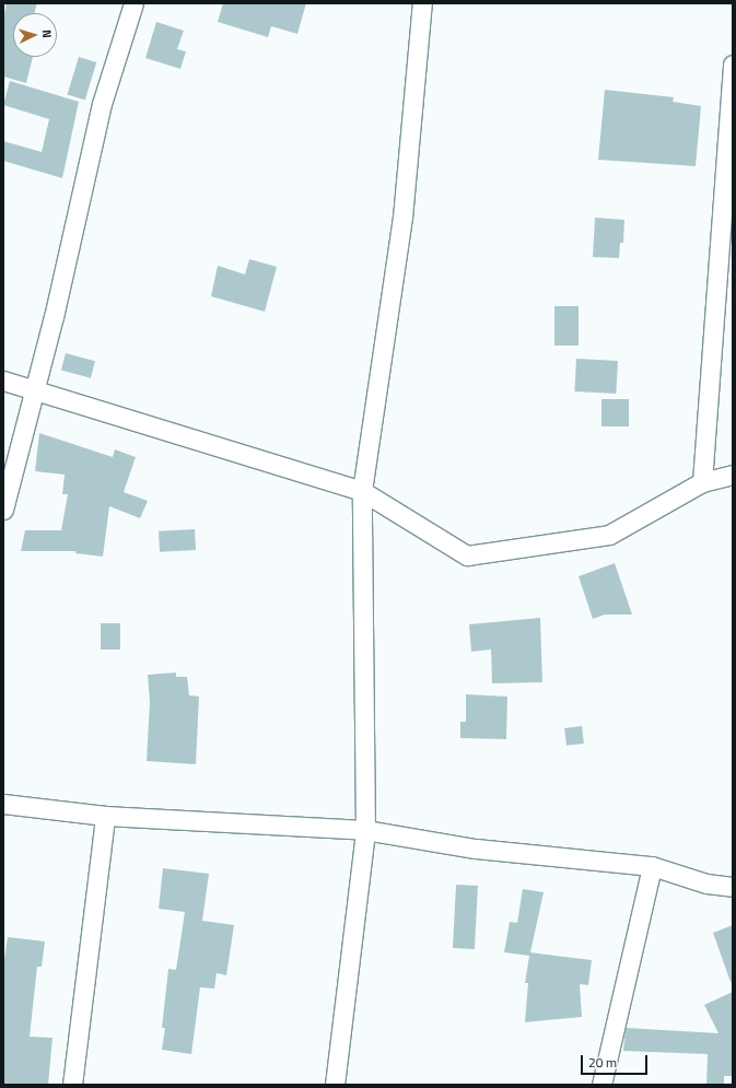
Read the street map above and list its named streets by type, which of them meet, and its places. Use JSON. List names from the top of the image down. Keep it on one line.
{"scale_bar":"20 m","north":"right"}
